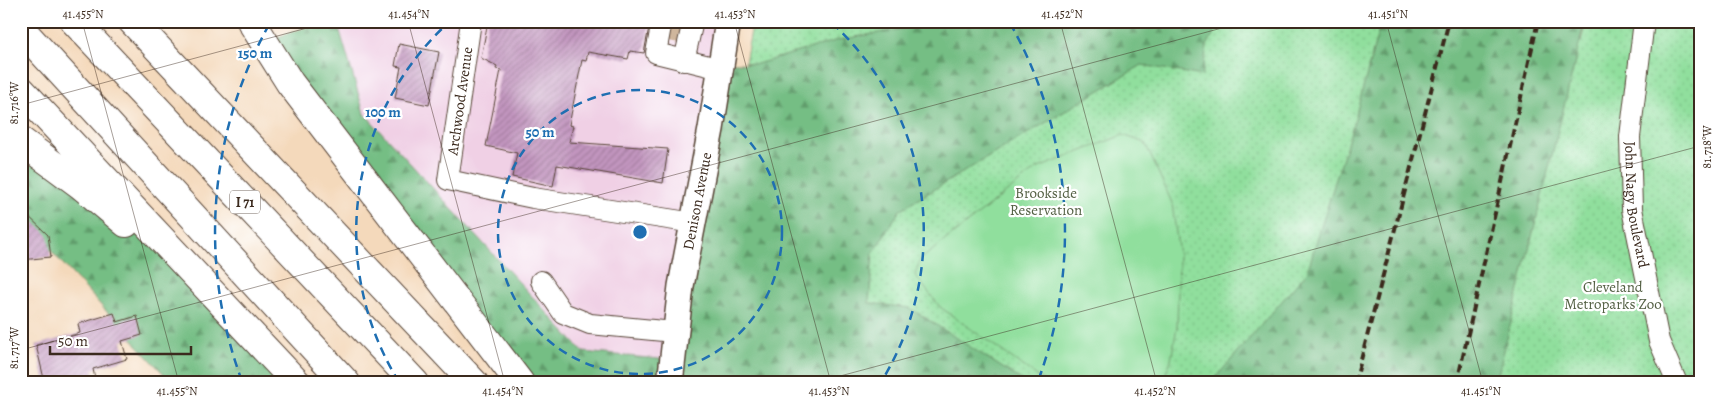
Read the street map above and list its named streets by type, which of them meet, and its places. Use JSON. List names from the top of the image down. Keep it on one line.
{"streets":{"highway":["I 71"],"main road":["Denison Avenue"],"street":["Archwood Avenue","John Nagy Boulevard"]},"crossings":[["Archwood Avenue","Denison Avenue"]],"parks":["Brookside Reservation","Cleveland Metroparks Zoo"],"scale_bar":"50 m","coordinates":["41.455°N","41.454°N","41.453°N","41.452°N","41.451°N","81.716°W","81.718°W","81.717°W"],"rings":["150 m","100 m","50 m"]}
